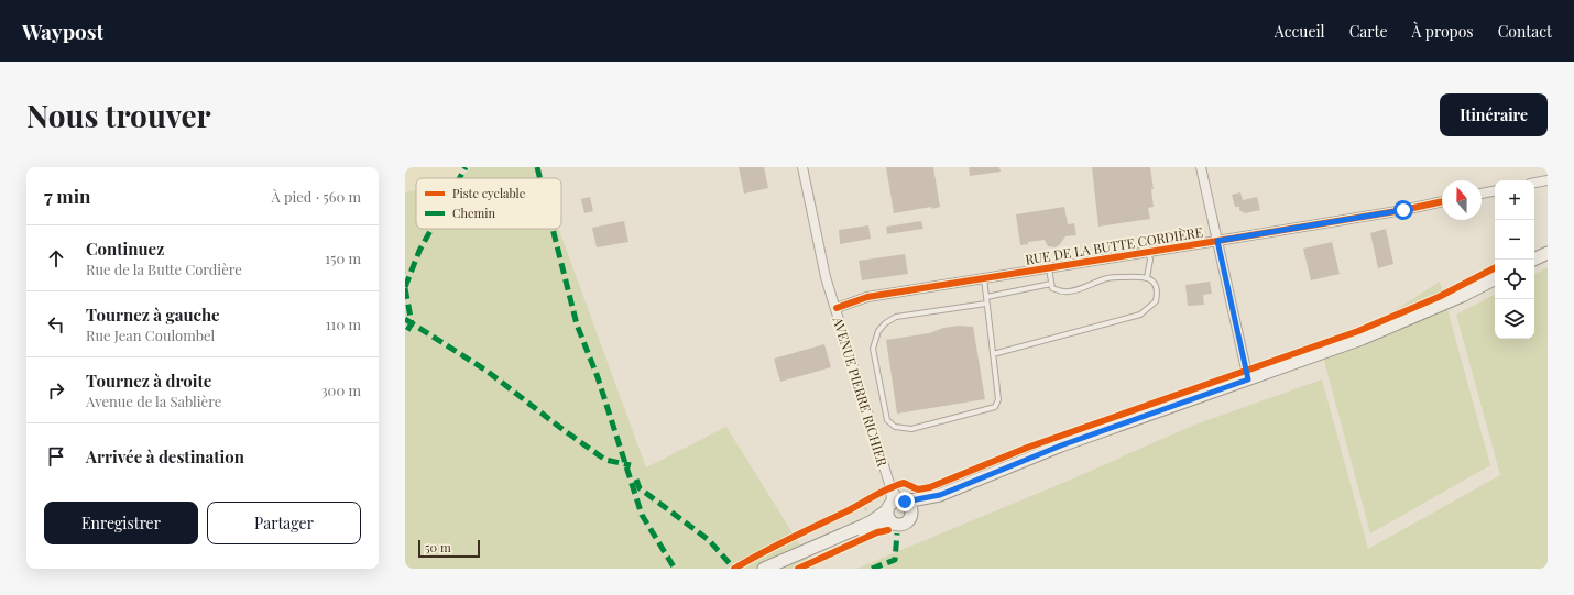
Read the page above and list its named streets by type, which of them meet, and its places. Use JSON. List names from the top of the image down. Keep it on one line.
{"streets":{"street":["RUE DE LA BUTTE CORDIÈRE","AVENUE PIERRE RICHIER"]},"crossings":[["RUE DE LA BUTTE CORDIÈRE","AVENUE PIERRE RICHIER"]],"legend":["Piste cyclable","Chemin"],"scale_bar":"50 m","north":"top","page":{"header":"Waypost","nav":["Accueil","Carte","À propos","Contact"],"buttons":["Itinéraire",["Enregistrer","Partager"]],"title":"Nous trouver","heading":["7 min","À pied · 560 m"],"map_buttons":["+","−"],"list":[["Continuez","Rue de la Butte Cordière","150 m"],["Tournez à gauche","Rue Jean Coulombel","110 m"],["Tournez à droite","Avenue de la Sablière","300 m"],"Arrivée à destination"],"scale":"50 m"}}
